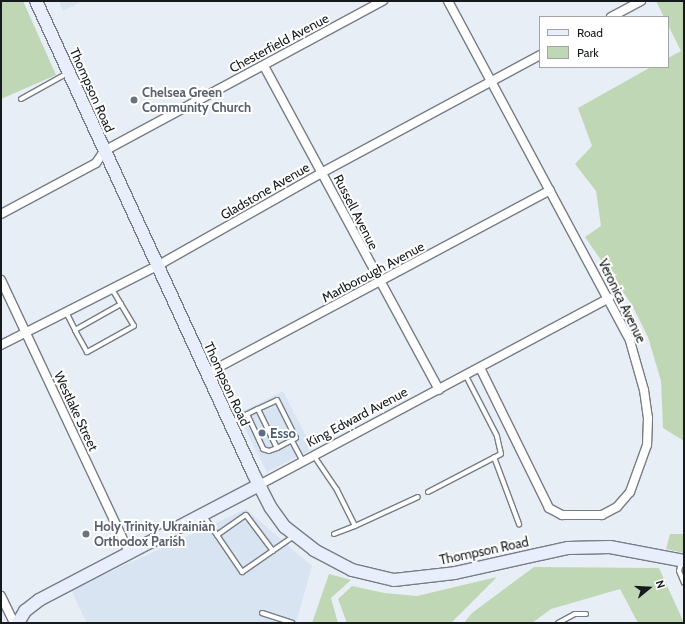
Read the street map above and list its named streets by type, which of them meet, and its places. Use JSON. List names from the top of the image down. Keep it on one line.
{"streets":{"street":["Chesterfield Avenue","Thompson Road","Gladstone Avenue","Russell Avenue","Marlborough Avenue","Veronica Avenue","Westlake Street","King Edward Avenue"]},"crossings":[["Chesterfield Avenue","Thompson Road"],["Chesterfield Avenue","Russell Avenue"],["Thompson Road","Gladstone Avenue"],["Thompson Road","Marlborough Avenue"],["Thompson Road","King Edward Avenue"],["Gladstone Avenue","Russell Avenue"],["Gladstone Avenue","Veronica Avenue"],["Gladstone Avenue","Westlake Street"],["Russell Avenue","Marlborough Avenue"],["Russell Avenue","King Edward Avenue"],["Marlborough Avenue","Veronica Avenue"],["Veronica Avenue","King Edward Avenue"],["Westlake Street","King Edward Avenue"]],"places":["Chelsea Green Community Church","Esso","Holy Trinity Ukrainian Orthodox Parish"],"legend":["Road","Park"],"north":"right"}
